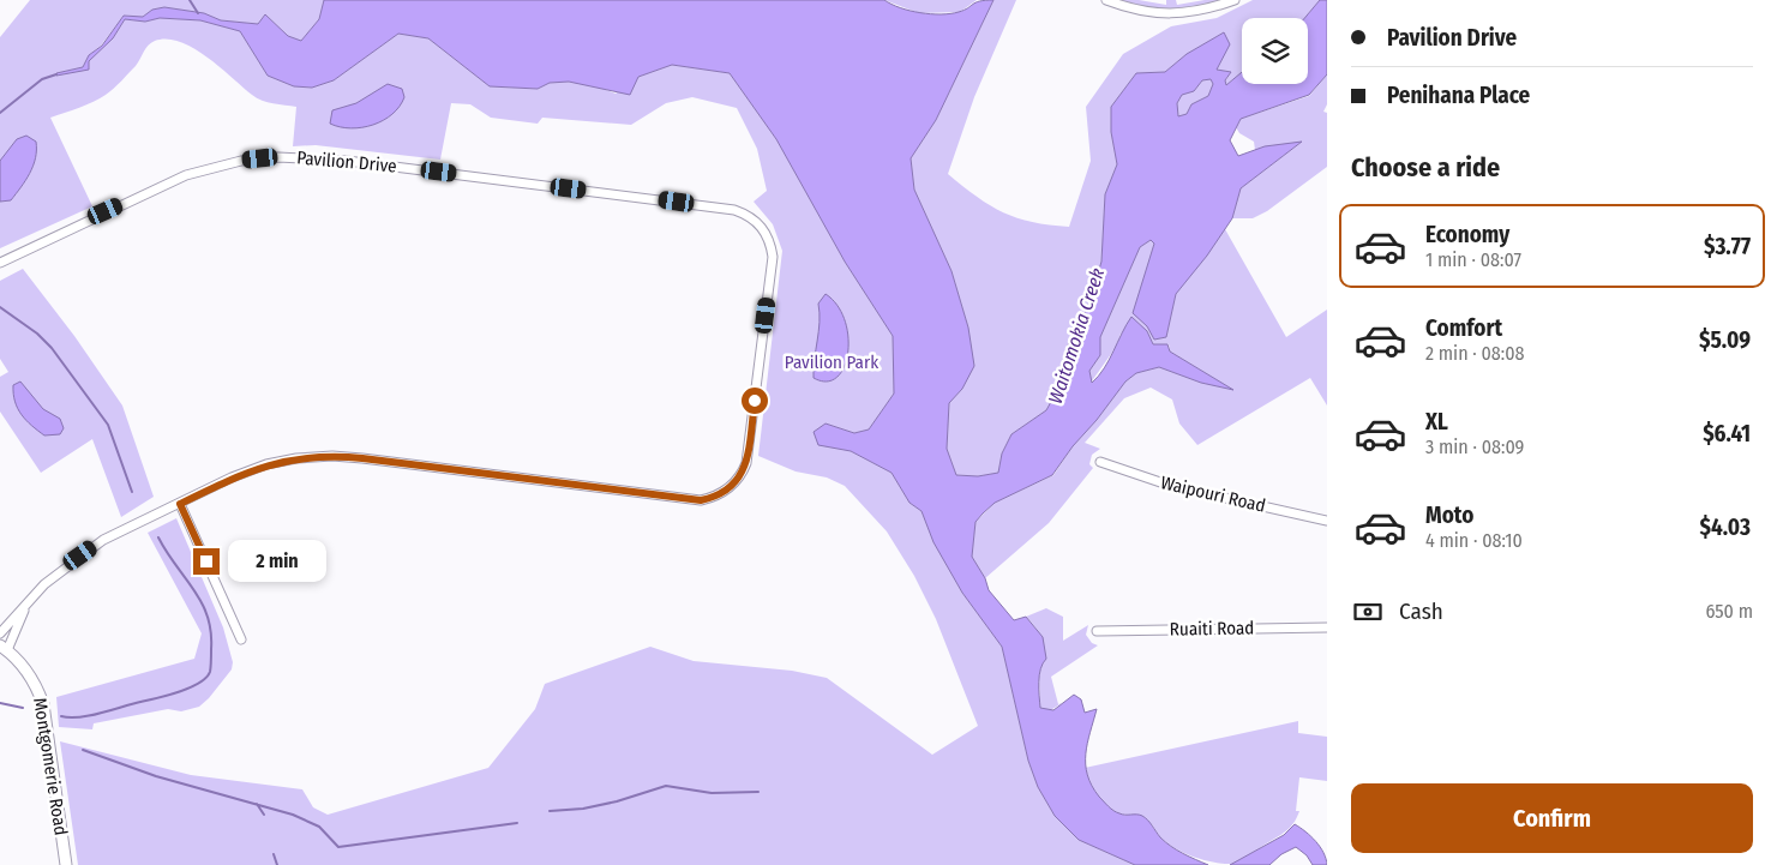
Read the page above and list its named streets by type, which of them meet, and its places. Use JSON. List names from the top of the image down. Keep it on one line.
{"streets":{"street":["Pavilion Drive","Waipouri Road","Ruaiti Road","Montgomerie Road"]},"crossings":[["Pavilion Drive","Montgomerie Road"]],"water":["Waitomokia Creek"],"parks":["Pavilion Park"],"page":{"banner":["Pavilion Drive","Penihana Place"],"heading":"Choose a ride","list":[{"name":"Economy","note":"1 min · 08:07","value":"$3.77"},{"name":"Comfort","note":"2 min · 08:08","value":"$5.09"},{"name":"XL","note":"3 min · 08:09","value":"$6.41"},{"name":"Moto","note":"4 min · 08:10","value":"$4.03"}],"bubble":"2 min","pay":["Cash","650 m"],"buttons":"Confirm"}}
